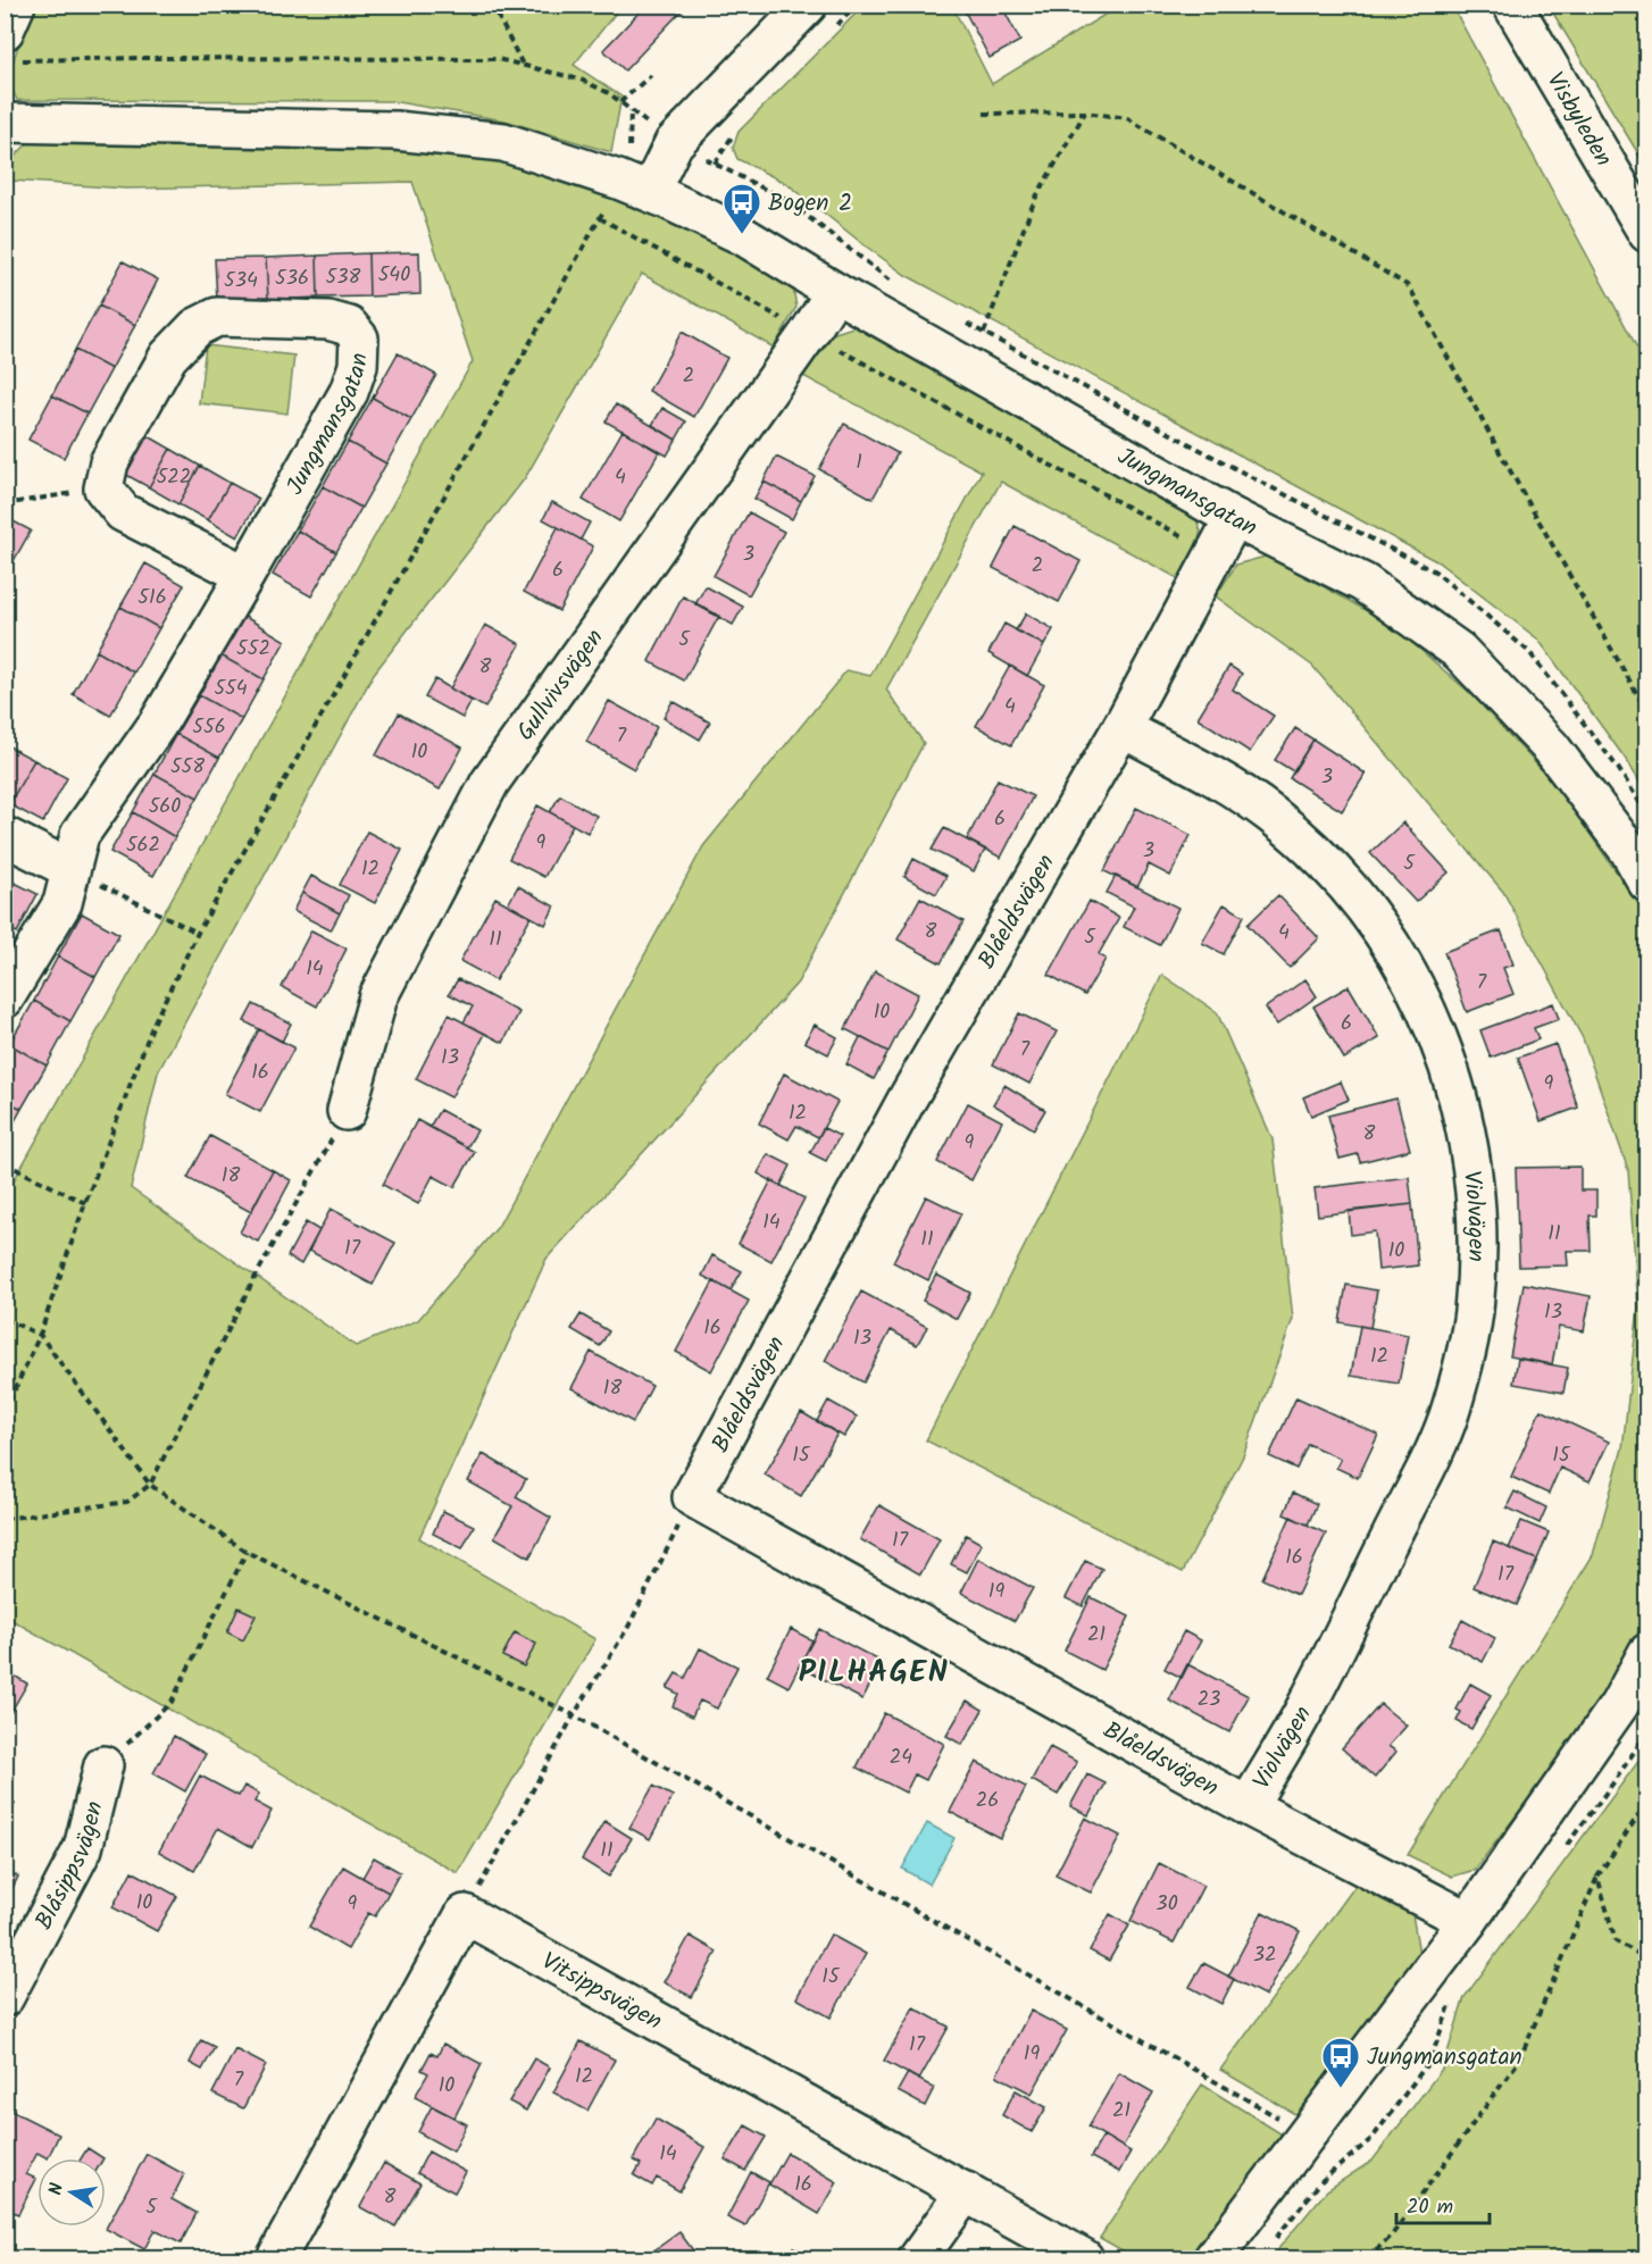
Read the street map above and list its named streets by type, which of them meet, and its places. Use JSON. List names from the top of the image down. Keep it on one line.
{"streets":{"street":["Visbyleden","Jungmansgatan","Gullvivsvägen","Blåeldsvägen","Violvägen","Blåsippsvägen","Vitsippsvägen"]},"crossings":[["Jungmansgatan","Gullvivsvägen"],["Jungmansgatan","Blåeldsvägen"],["Blåeldsvägen","Violvägen"]],"districts":["PILHAGEN"],"places":{"bus stop":["Bogen 2","Jungmansgatan"]},"house_numbers":["540","538","536","534","2","1","522","4","3","2","6","516","5","552","8","554","4","556","7","10","558","3","560","6","9","562","3","5","12","8","4","5","11","14","7","10","6","7","13","16","9","12","8","9","18","14","11","11","17","10","13","16","13","12","18","15","15","17","16","17","19","21","23","24","26","11","10","9","30","32","15","17","19","12","7","10","21","14","16","8","5"],"scale_bar":"20 m","north":"left"}
